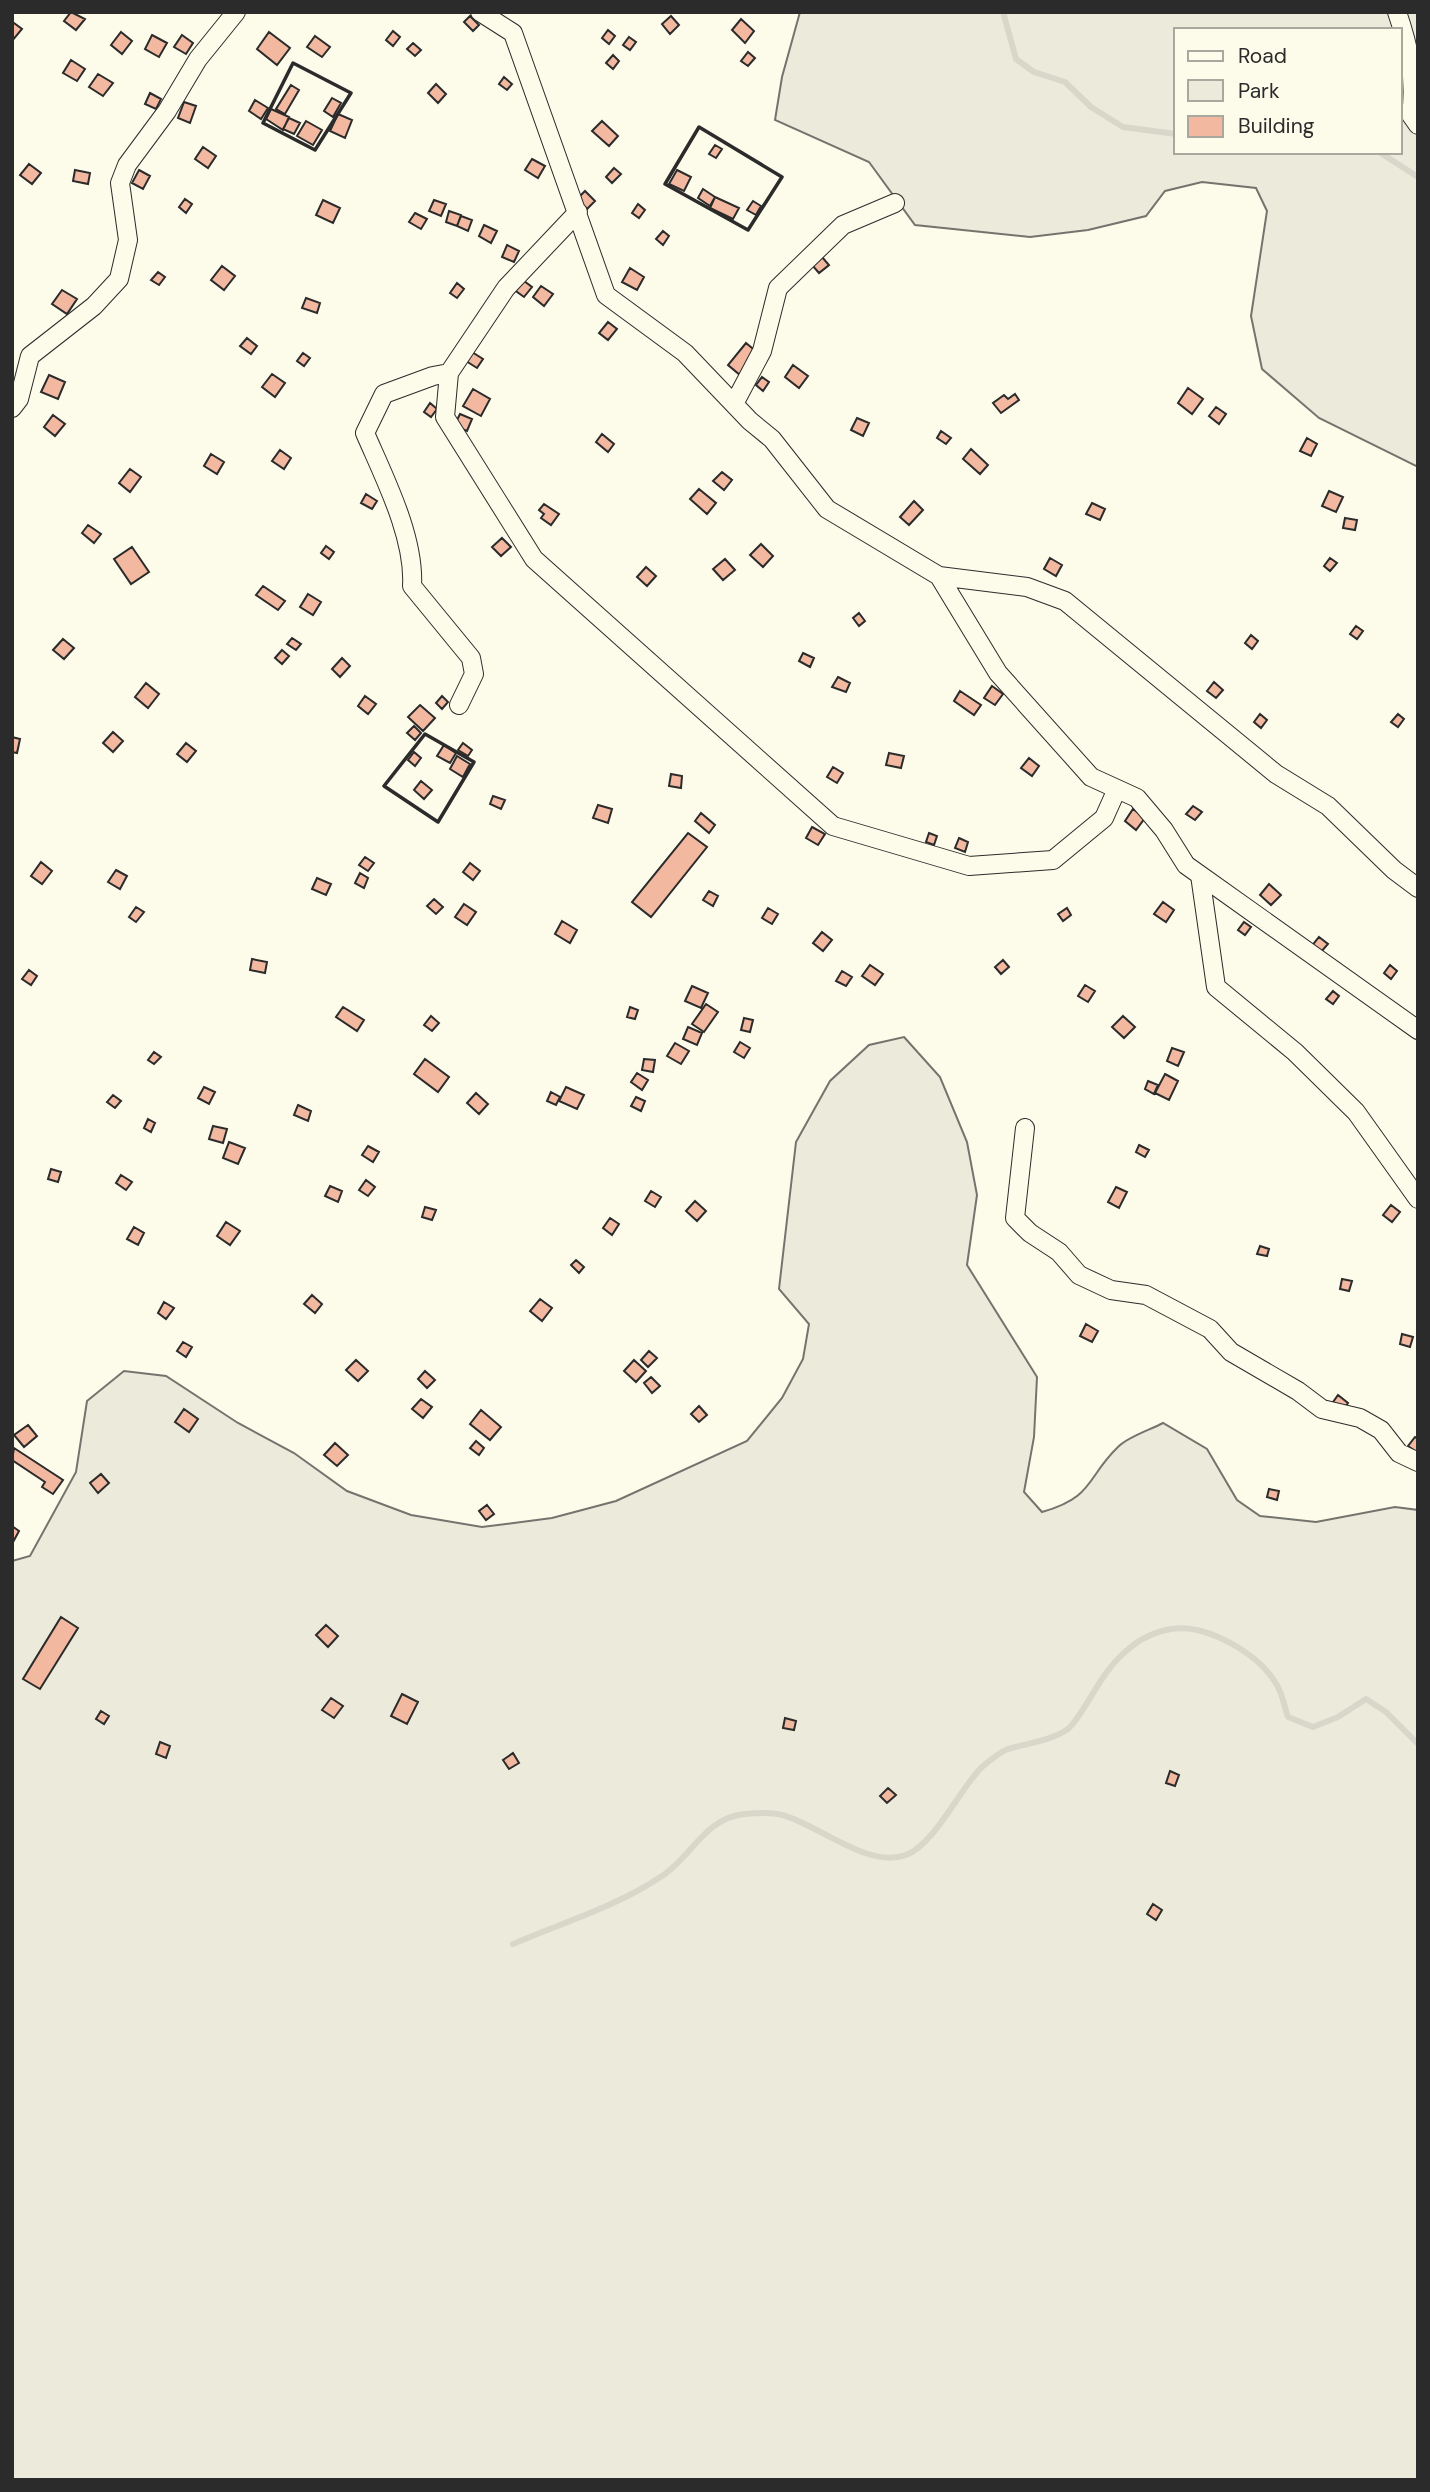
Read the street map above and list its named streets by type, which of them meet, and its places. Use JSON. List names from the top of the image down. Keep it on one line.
{"legend":["Road","Park","Building"]}
